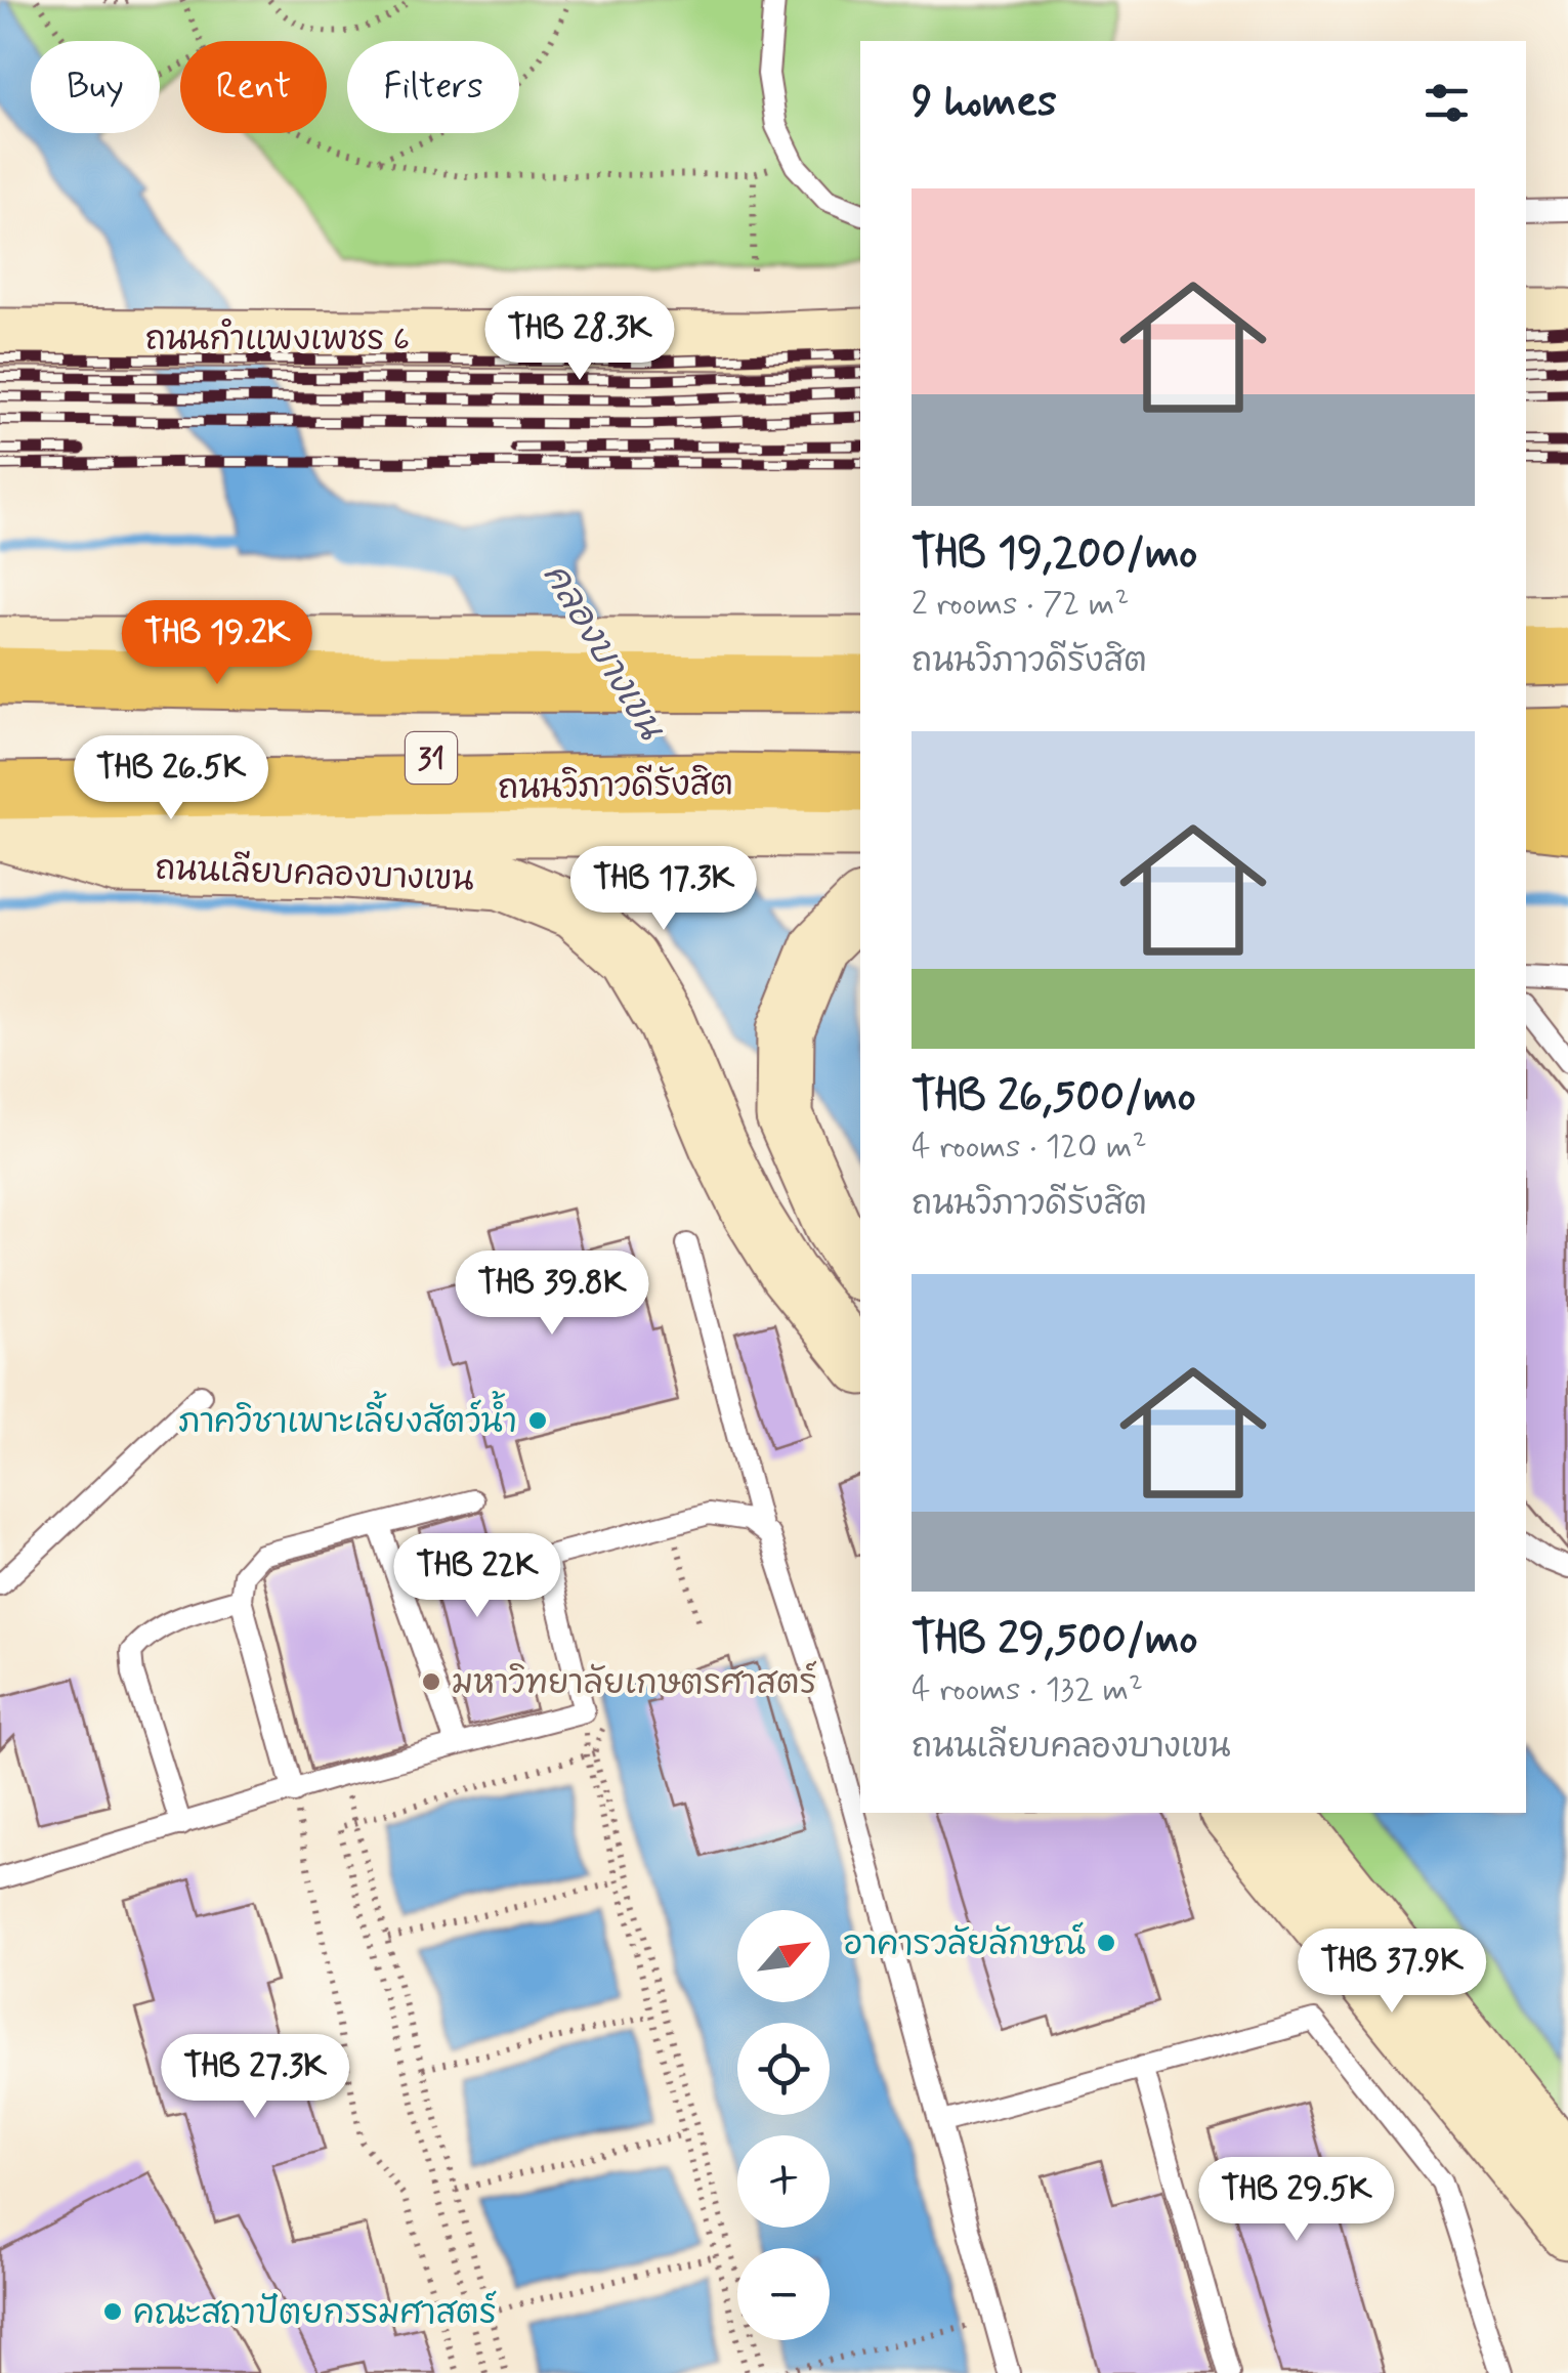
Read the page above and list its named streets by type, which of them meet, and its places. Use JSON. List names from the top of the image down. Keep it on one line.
{"streets":{"highway":["31","ถนนวิภาวดีรังสิต"],"main road":["ถนนกำแพงเพชร 6","ถนนเลียบคลองบางเขน"]},"crossings":[["ถนนวิภาวดีรังสิต","ถนนเลียบคลองบางเขน"]],"water":["คลองบางเขน"],"places":["ภาควิชาเพาะเลี้ยงสัตว์น้ำ","มหาวิทยาลัยเกษตรศาสตร์","อาคารวลัยลักษณ์","คณะสถาปัตยกรรมศาสตร์"],"north":"top right","page":{"chip":["Buy","Rent","Filters"],"heading":"9 homes","list":[{"name":"THB 19,200/mo","note":"2 rooms · 72 m² · ถนนวิภาวดีรังสิต"},{"name":"THB 26,500/mo","note":"4 rooms · 120 m² · ถนนวิภาวดีรังสิต"},{"name":"THB 29,500/mo","note":"4 rooms · 132 m² · ถนนเลียบคลองบางเขน"}],"price":["THB 28.3K","THB 19.2K","THB 26.5K","THB 17.3K","THB 39.8K","THB 22K","THB 37.9K","THB 27.3K","THB 29.5K"],"map_buttons":["+","−"]}}
